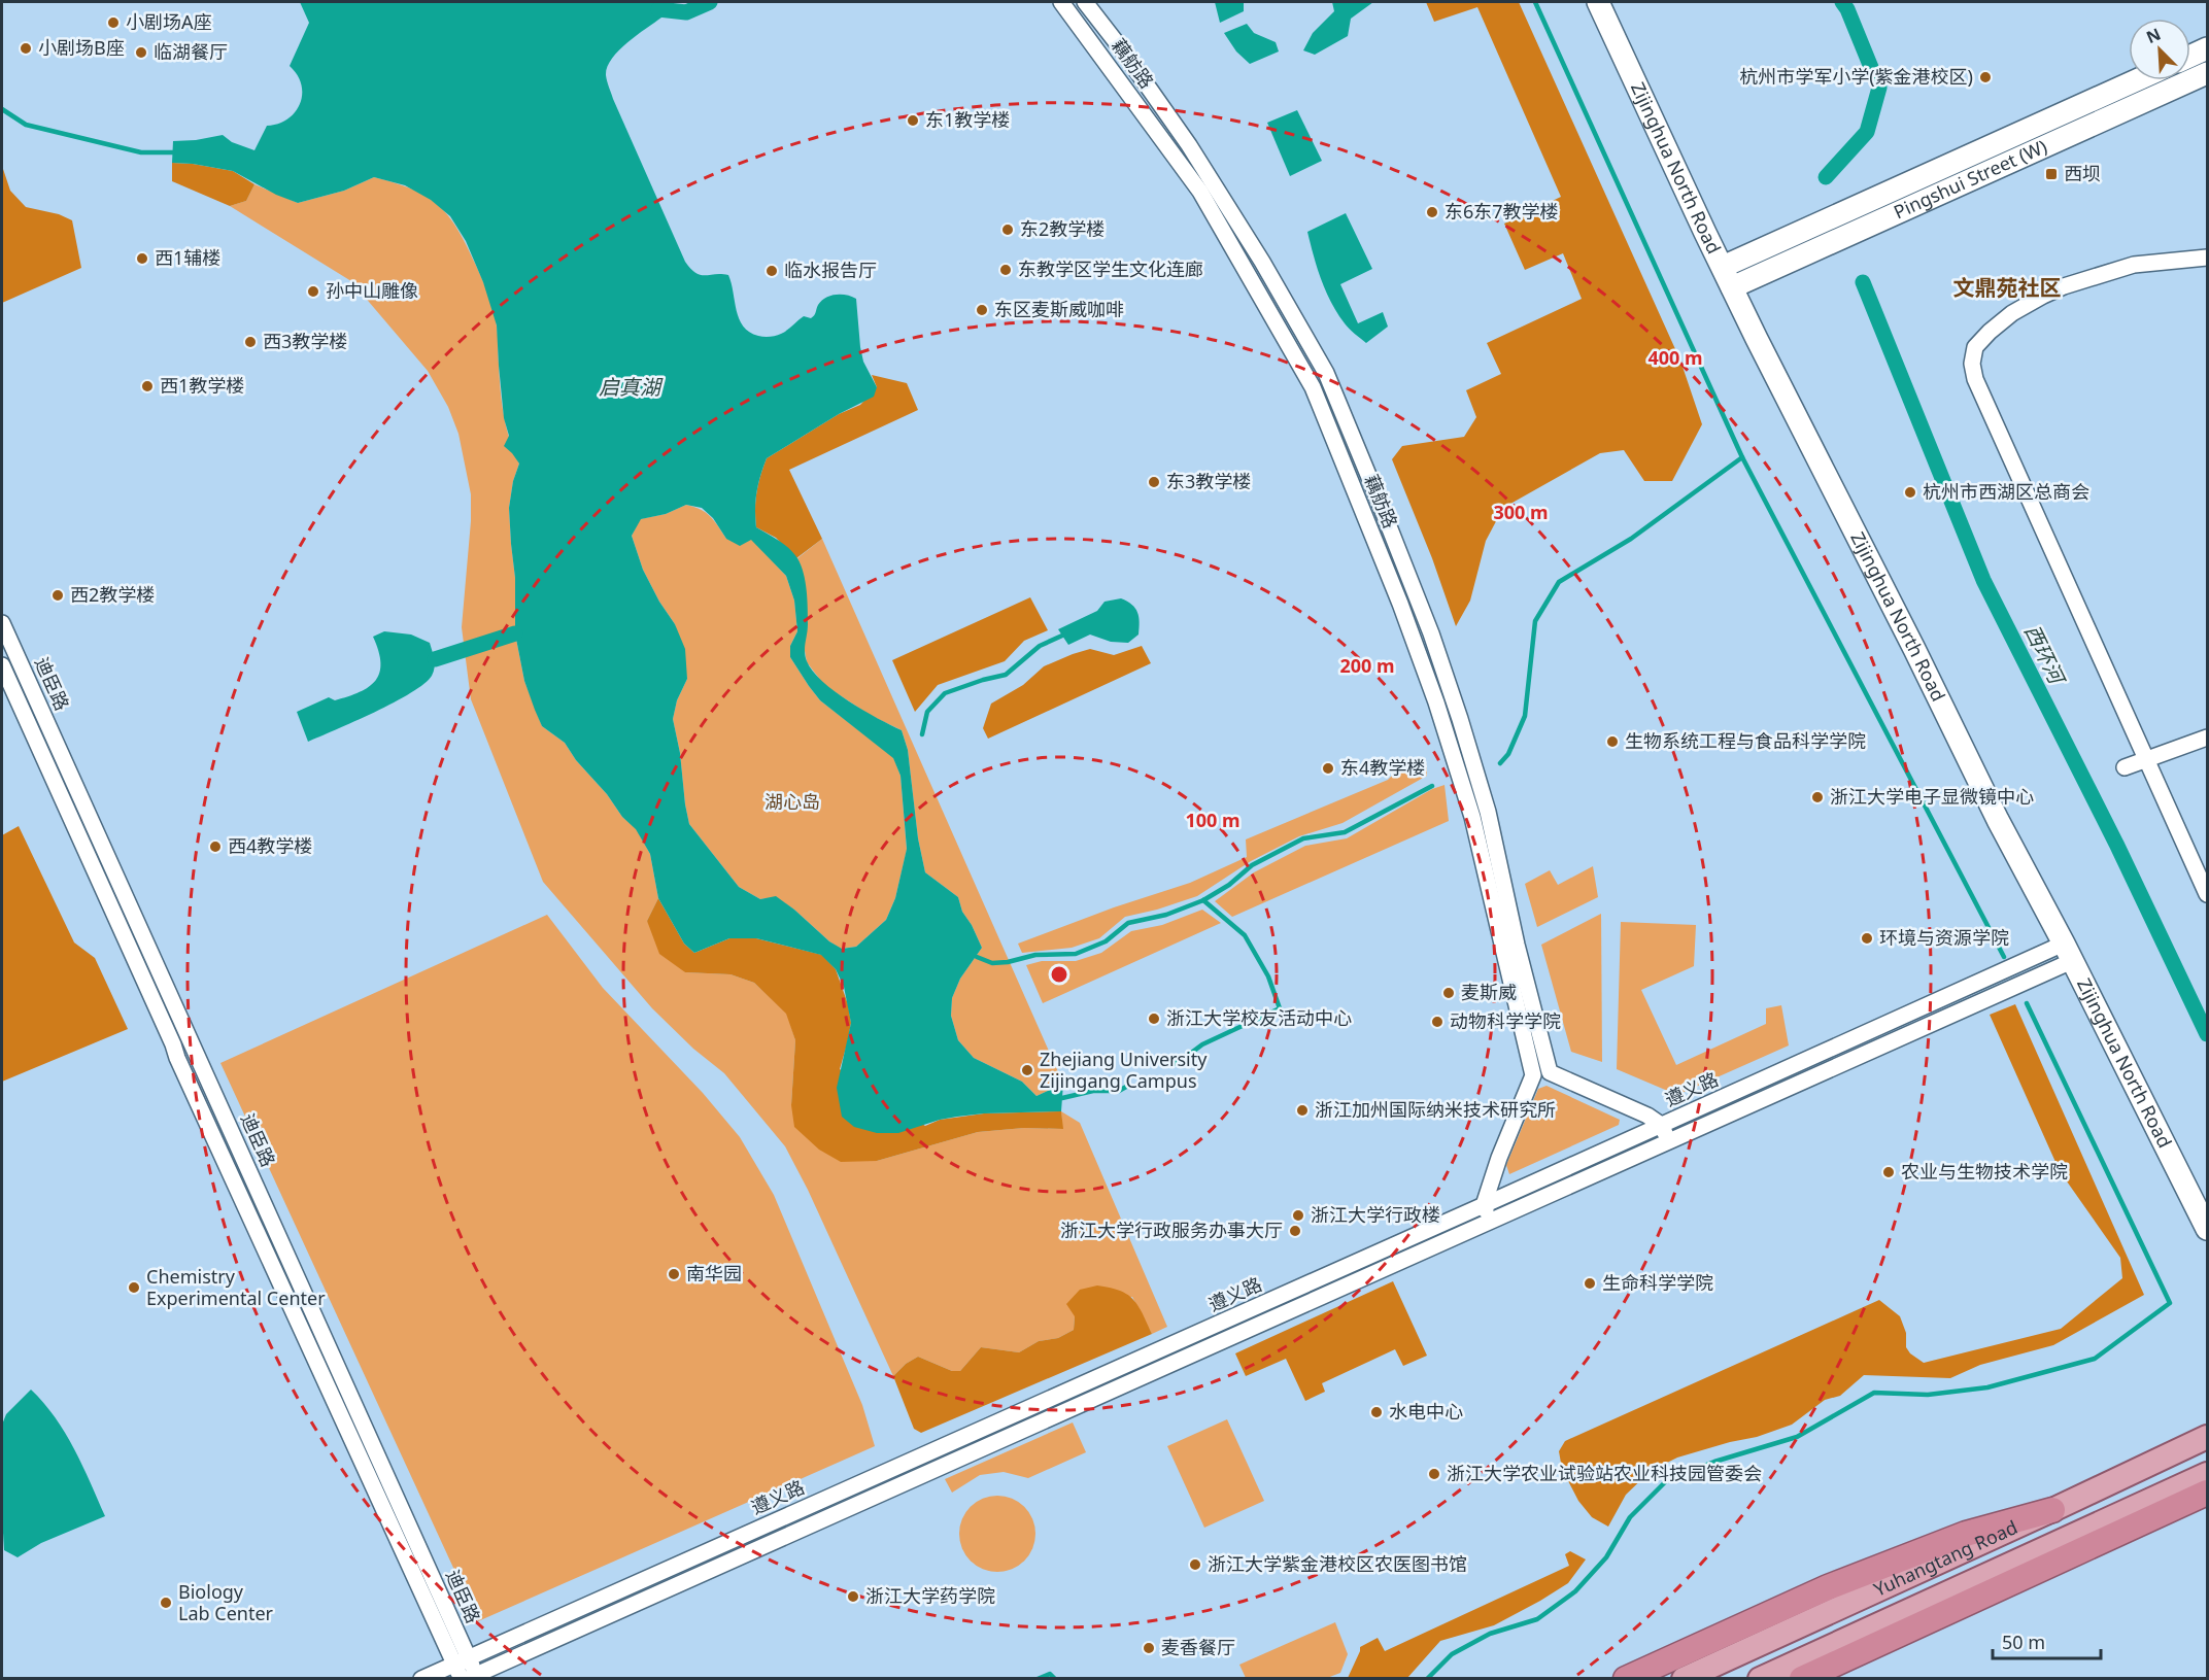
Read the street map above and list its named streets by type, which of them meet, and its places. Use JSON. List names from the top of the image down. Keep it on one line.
{"streets":{"main road":["Zijinghua North Road","Pingshui Street (W)","Yuhangtang Road"],"street":["藕舫路","迪臣路","遵义路"]},"crossings":[["藕舫路","遵义路"],["Zijinghua North Road","Pingshui Street (W)"],["Zijinghua North Road","遵义路"],["迪臣路","遵义路"]],"districts":["文鼎苑社区"],"water":["启真湖","西环河"],"parks":["湖心岛"],"places":{"other":["小剧场A座","小剧场B座","临湖餐厅","杭州市学军小学(紫金港校区)","东1教学楼","东6东7教学楼","东2教学楼","西1辅楼","东教学区学生文化连廊","临水报告厅","孙中山雕像","东区麦斯威咖啡","西3教学楼","西1教学楼","东3教学楼","杭州市西湖区总商会","西2教学楼","生物系统工程与食品科学学院","东4教学楼","浙江大学电子显微镜中心","西4教学楼","环境与资源学院","麦斯威","浙江大学校友活动中心","动物科学学院","Zhejiang University Zijingang Campus","浙江加州国际纳米技术研究所","农业与生物技术学院","浙江大学行政楼","浙江大学行政服务办事大厅","南华园","生命科学学院","Chemistry Experimental Center","水电中心","浙江大学农业试验站农业科技园管委会","浙江大学紫金港校区农医图书馆","浙江大学药学院","Biology Lab Center","麦香餐厅"],"transit":["西坝"]},"scale_bar":"50 m","north":"top left","rings":["400 m","300 m","200 m","100 m"]}
